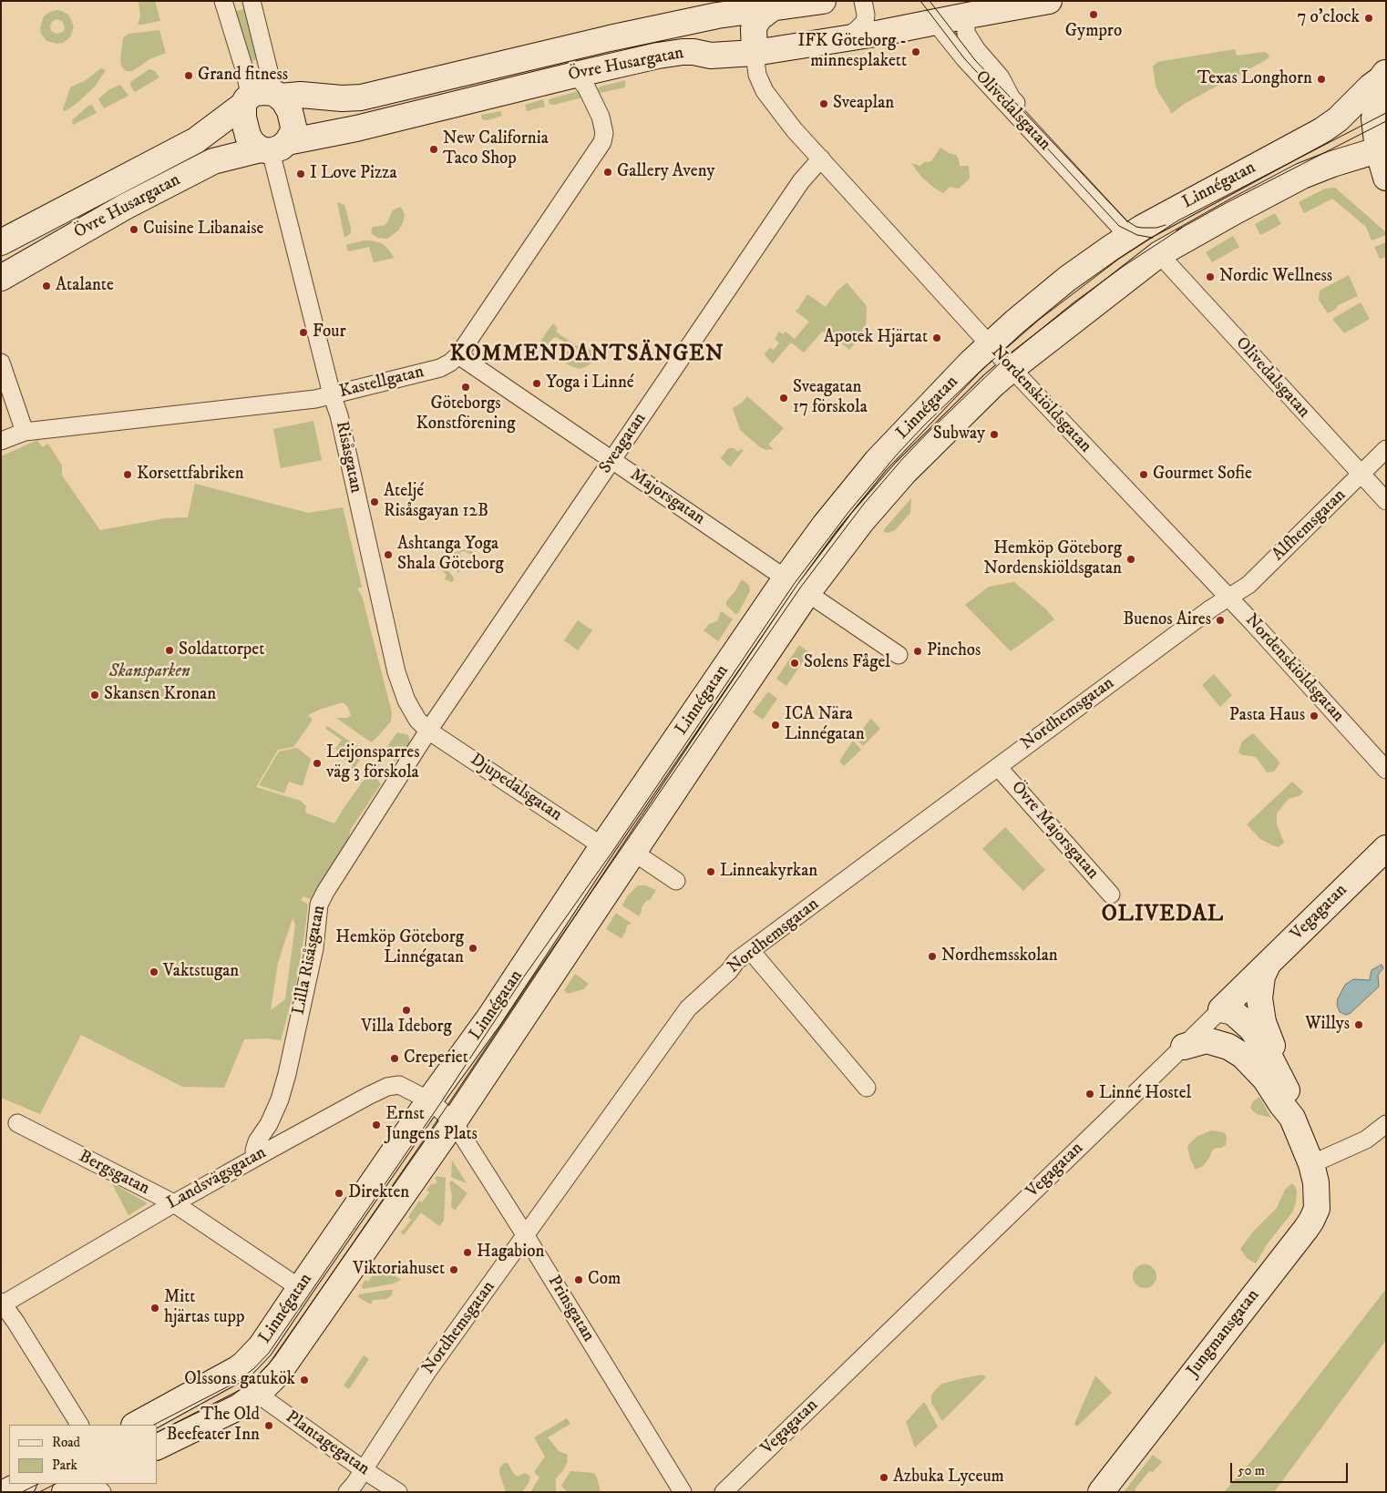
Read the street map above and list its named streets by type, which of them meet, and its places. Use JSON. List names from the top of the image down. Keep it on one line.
{"streets":{"street":["Övre Husargatan","Olivedalsgatan","Linnégatan","Kastellgatan","Nordenskiöldsgatan","Sveagatan","Risåsgatan","Majorsgatan","Alfhemsgatan","Nordhemsgatan","Djupedalsgatan","Övre Majorsgatan","Vegagatan","Lilla Risåsgatan","Bergsgatan","Landsvägsgatan","Prinsgatan","Jungmansgatan","Plantagegatan"]},"crossings":[["Övre Husargatan","Olivedalsgatan"],["Övre Husargatan","Kastellgatan"],["Övre Husargatan","Nordenskiöldsgatan"],["Övre Husargatan","Risåsgatan"],["Olivedalsgatan","Linnégatan"],["Olivedalsgatan","Alfhemsgatan"],["Linnégatan","Nordenskiöldsgatan"],["Linnégatan","Majorsgatan"],["Linnégatan","Djupedalsgatan"],["Linnégatan","Bergsgatan"],["Linnégatan","Landsvägsgatan"],["Linnégatan","Prinsgatan"],["Linnégatan","Plantagegatan"],["Kastellgatan","Risåsgatan"],["Kastellgatan","Majorsgatan"],["Nordenskiöldsgatan","Sveagatan"],["Nordenskiöldsgatan","Alfhemsgatan"],["Nordenskiöldsgatan","Nordhemsgatan"],["Sveagatan","Risåsgatan"],["Sveagatan","Majorsgatan"],["Sveagatan","Djupedalsgatan"],["Sveagatan","Lilla Risåsgatan"],["Risåsgatan","Djupedalsgatan"],["Risåsgatan","Lilla Risåsgatan"],["Alfhemsgatan","Nordhemsgatan"],["Nordhemsgatan","Övre Majorsgatan"],["Nordhemsgatan","Prinsgatan"],["Nordhemsgatan","Plantagegatan"],["Djupedalsgatan","Lilla Risåsgatan"],["Lilla Risåsgatan","Landsvägsgatan"],["Bergsgatan","Landsvägsgatan"],["Landsvägsgatan","Prinsgatan"]],"districts":["KOMMENDANTSÄNGEN","OLIVEDAL"],"parks":["Skansparken"],"places":["Gympro","7 o'clock","IFK Göteborg - minnesplakett","Grand fitness","Texas Longhorn","Sveaplan","New California Taco Shop","Gallery Aveny","I Love Pizza","Cuisine Libanaise","Nordic Wellness","Atalante","Four","Apotek Hjärtat","Yoga i Linné","Göteborgs Konstförening","Sveagatan 17 förskola","Subway","Korsettfabriken","Gourmet Sofie","Ateljé Risåsgayan 12B","Ashtanga Yoga Shala Göteborg","Hemköp Göteborg Nordenskiöldsgatan","Buenos Aires","Soldattorpet","Pinchos","Solens Fågel","Skansen Kronan","Pasta Haus","ICA Nära Linnégatan","Leijonsparres väg 3 förskola","Linneakyrkan","Hemköp Göteborg Linnégatan","Nordhemsskolan","Vaktstugan","Villa Ideborg","Willys","Creperiet","Linné Hostel","Ernst Jungens Plats","Direkten","Hagabion","Viktoriahuset","Com","Mitt hjärtas tupp","Olssons gatukök","The Old Beefeater Inn","Azbuka Lyceum"],"legend":["Road","Park"],"scale_bar":"50 m"}
